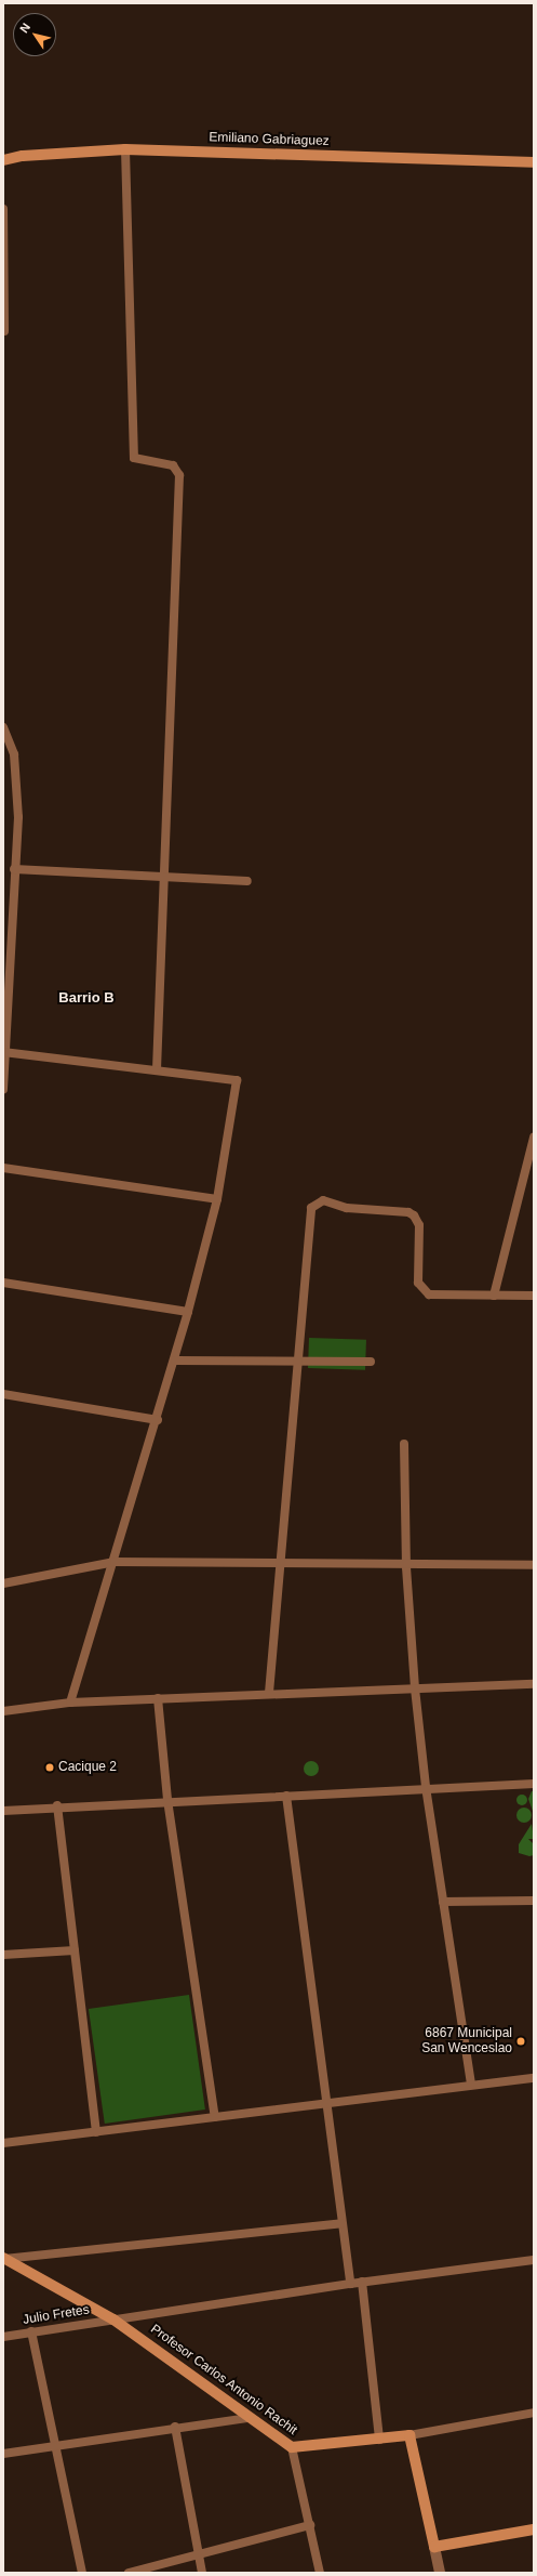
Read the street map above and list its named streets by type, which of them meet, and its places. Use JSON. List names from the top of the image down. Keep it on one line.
{"streets":{"main road":["Emiliano Gabriaguez","Profesor Carlos Antonio Rachit"],"street":["Julio Fretes"]},"crossings":[["Julio Fretes","Profesor Carlos Antonio Rachit"]],"districts":["Barrio B"],"places":["Cacique 2","6867 Municipal San Wenceslao"],"north":"top left"}
